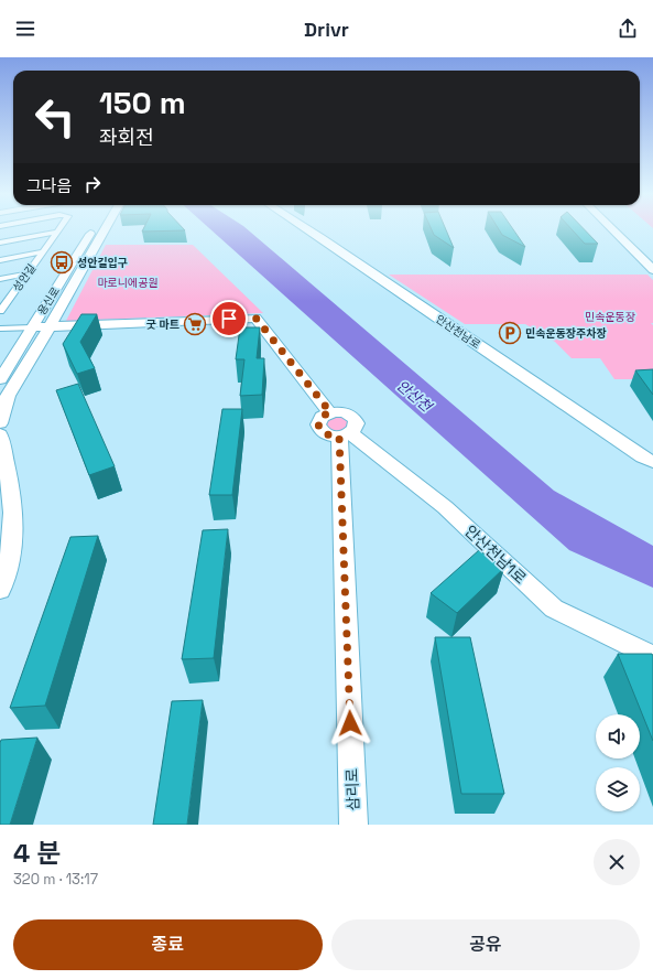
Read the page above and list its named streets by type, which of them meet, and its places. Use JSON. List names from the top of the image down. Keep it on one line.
{"streets":{"street":["성안길","용신로","안산천남로","안산천남1로","삼리로"]},"crossings":[["안산천남1로","삼리로"]],"water":["안산천"],"parks":["마로니에공원","민속운동장"],"places":{"bus stop":["성안길입구"],"supermarket":["굿 마트"],"parking":["민속운동장주차장"]},"page":{"header":"Drivr","turn":["150 m","좌회전"],"then":"그다음","heading":["4 분","320 m · 13:17"],"buttons":["종료","공유"]}}
